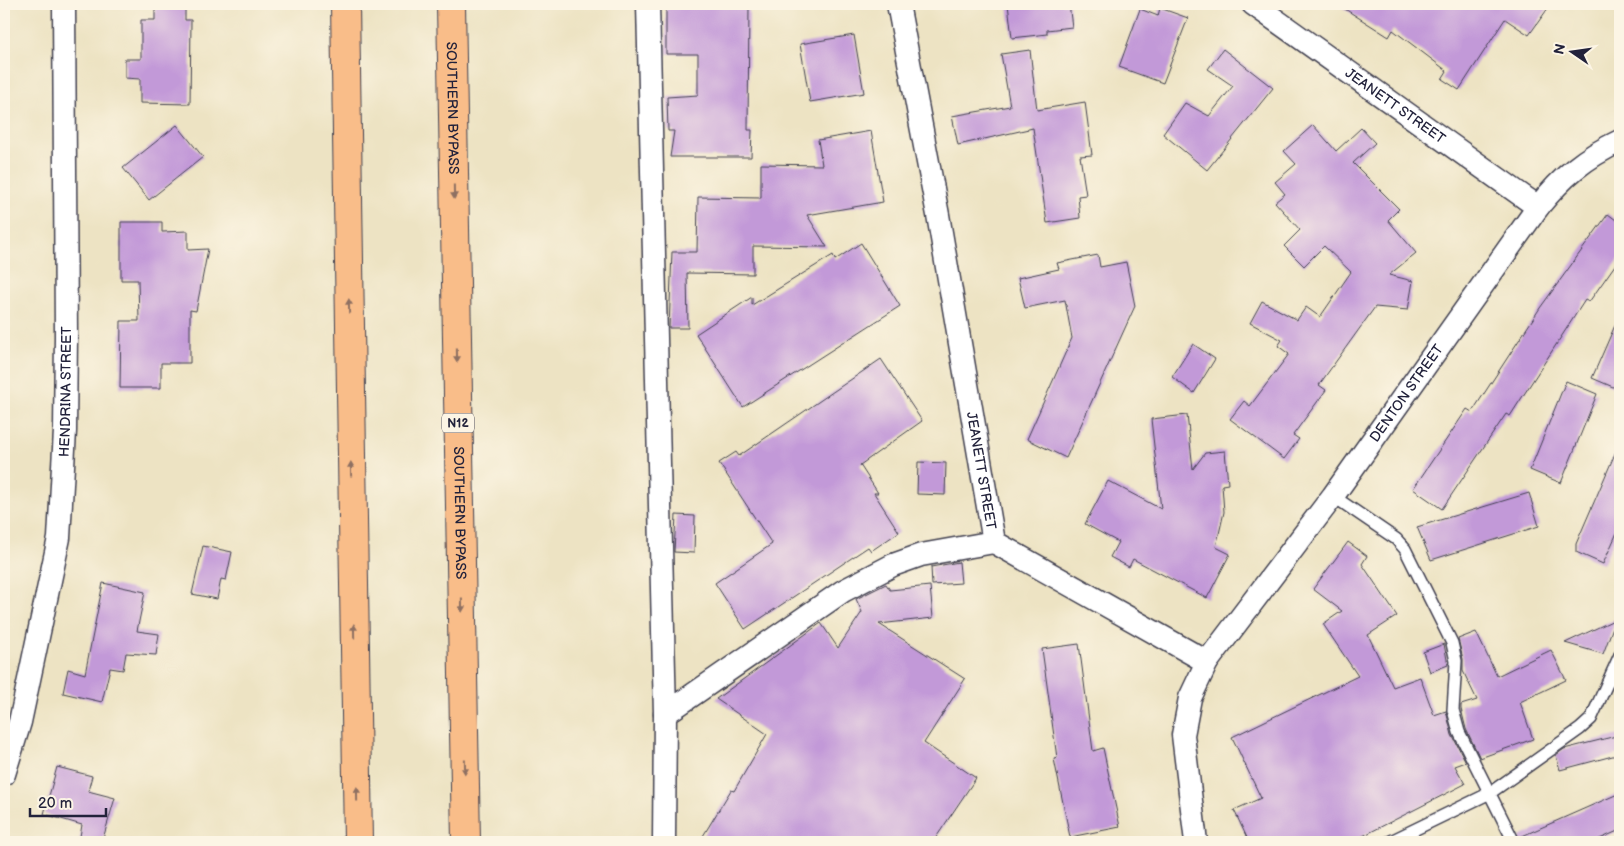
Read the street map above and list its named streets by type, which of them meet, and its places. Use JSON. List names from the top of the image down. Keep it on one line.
{"streets":{"highway":["SOUTHERN BYPASS","N12"],"street":["JEANETT STREET","HENDRINA STREET","DENTON STREET"]},"crossings":[["JEANETT STREET","DENTON STREET"]],"scale_bar":"20 m","north":"left"}
